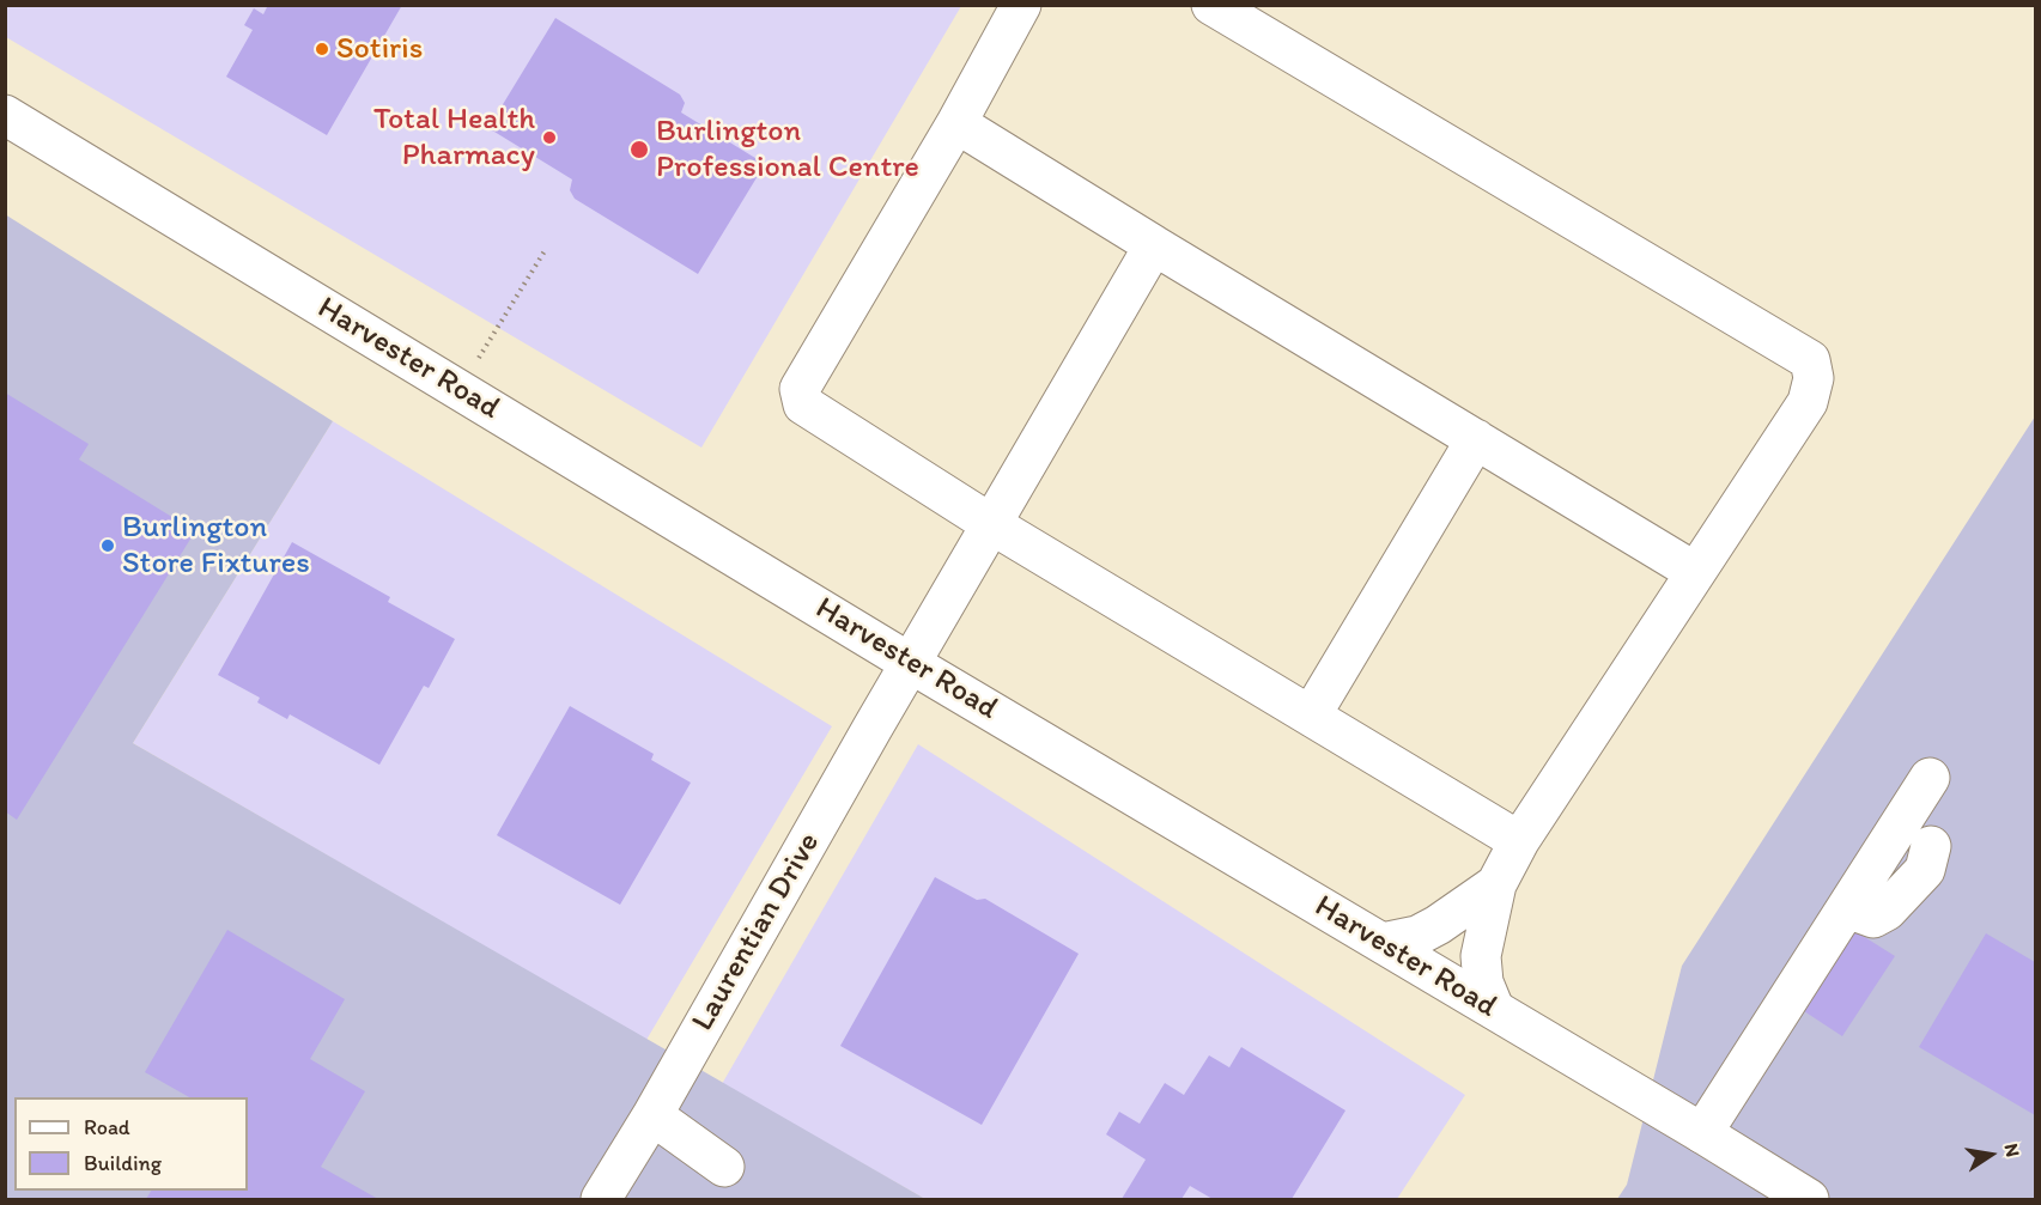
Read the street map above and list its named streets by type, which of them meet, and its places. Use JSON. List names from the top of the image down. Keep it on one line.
{"streets":{"main road":["Harvester Road","Laurentian Drive"]},"crossings":[["Harvester Road","Laurentian Drive"]],"places":["Sotiris","Total Health Pharmacy","Burlington Professional Centre","Burlington Store Fixtures"],"legend":["Road","Building"],"north":"right"}
